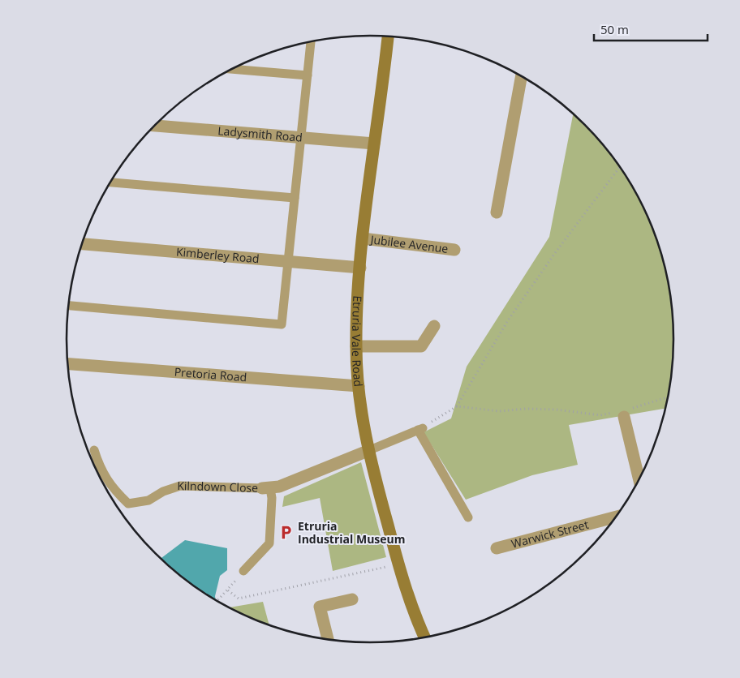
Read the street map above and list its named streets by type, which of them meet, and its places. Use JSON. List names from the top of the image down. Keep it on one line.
{"streets":{"main road":["Etruria Vale Road"],"street":["Ladysmith Road","Jubilee Avenue","Kimberley Road","Pretoria Road","Kilndown Close","Warwick Street"]},"crossings":[["Ladysmith Road","Etruria Vale Road"],["Jubilee Avenue","Etruria Vale Road"],["Kimberley Road","Etruria Vale Road"],["Etruria Vale Road","Pretoria Road"],["Etruria Vale Road","Kilndown Close"]],"places":{"parking":["Etruria Industrial Museum"]},"scale_bar":"50 m"}
